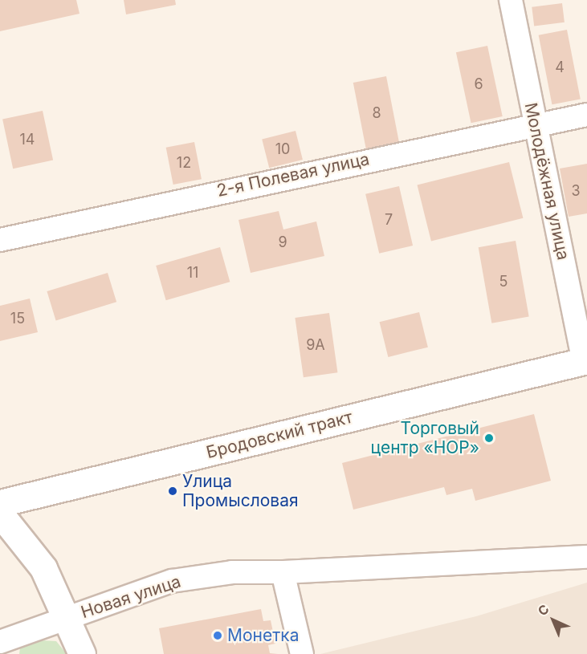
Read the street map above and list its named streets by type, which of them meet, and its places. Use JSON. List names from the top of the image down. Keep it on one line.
{"streets":{"main road":["Бродовский тракт"],"street":["2-я Полевая улица","Молодёжная улица","Новая улица"]},"crossings":[["2-я Полевая улица","Молодёжная улица"],["Молодёжная улица","Бродовский тракт"]],"places":["Торговый центр «НОР»","Улица Промысловая","Монетка"],"house_numbers":["4","6","8","14","10","12","3","7","9","11","5","15","9А"],"north":"top left"}
